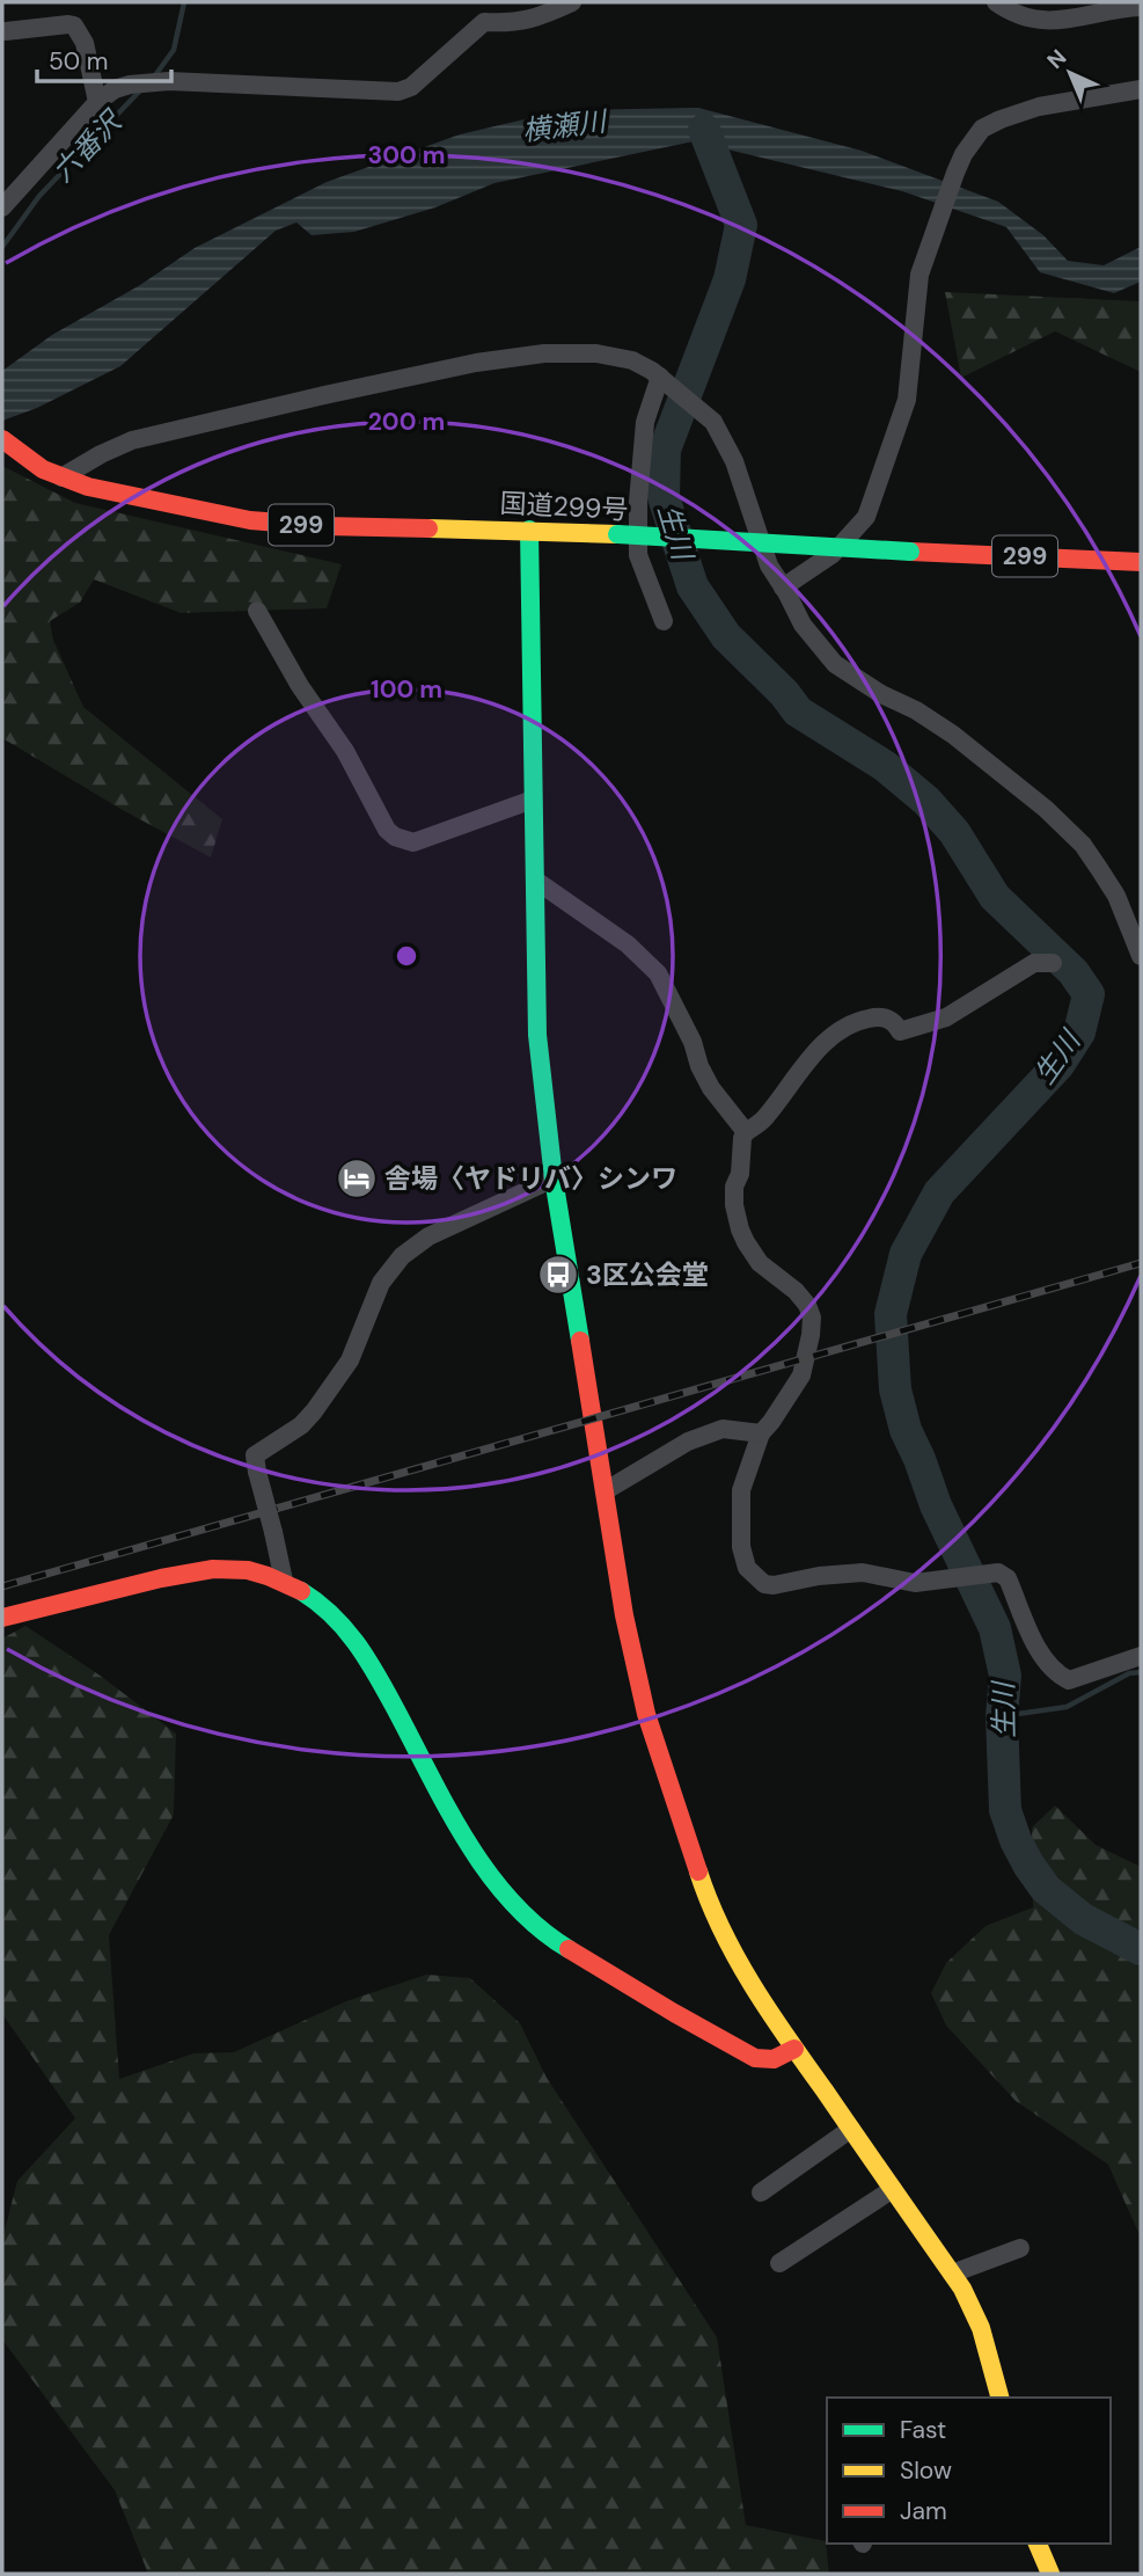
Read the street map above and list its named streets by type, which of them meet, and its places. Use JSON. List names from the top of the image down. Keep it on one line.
{"streets":{"main road":["国道299号","299"]},"water":["横瀬川","六番沢","生川"],"places":{"hotel":["舎場〈ヤドリバ〉シンワ"],"bus stop":["3区公会堂"]},"legend":["Fast","Slow","Jam"],"scale_bar":"50 m","north":"top left","rings":["300 m","200 m","100 m"]}
